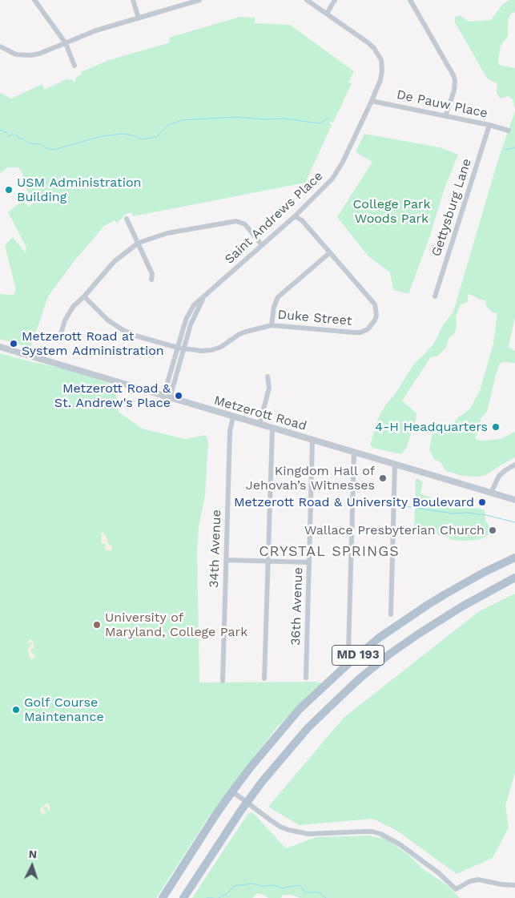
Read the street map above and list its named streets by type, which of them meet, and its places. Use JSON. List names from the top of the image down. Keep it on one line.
{"streets":{"main road":["MD 193"],"street":["De Pauw Place","Gettysburg Lane","Saint Andrews Place","Duke Street","Metzerott Road","34th Avenue","36th Avenue"]},"crossings":[["De Pauw Place","Gettysburg Lane"],["De Pauw Place","Saint Andrews Place"],["Saint Andrews Place","Duke Street"],["Saint Andrews Place","Metzerott Road"],["Metzerott Road","34th Avenue"],["Metzerott Road","36th Avenue"]],"districts":["CRYSTAL SPRINGS"],"parks":["College Park Woods Park"],"places":["USM Administration Building","Metzerott Road at System Administration","Metzerott Road & St. Andrew's Place","4-H Headquarters","Kingdom Hall of Jehovah’s Witnesses","Metzerott Road & University Boulevard","Wallace Presbyterian Church","University of Maryland, College Park","Golf Course Maintenance"],"north":"top"}
